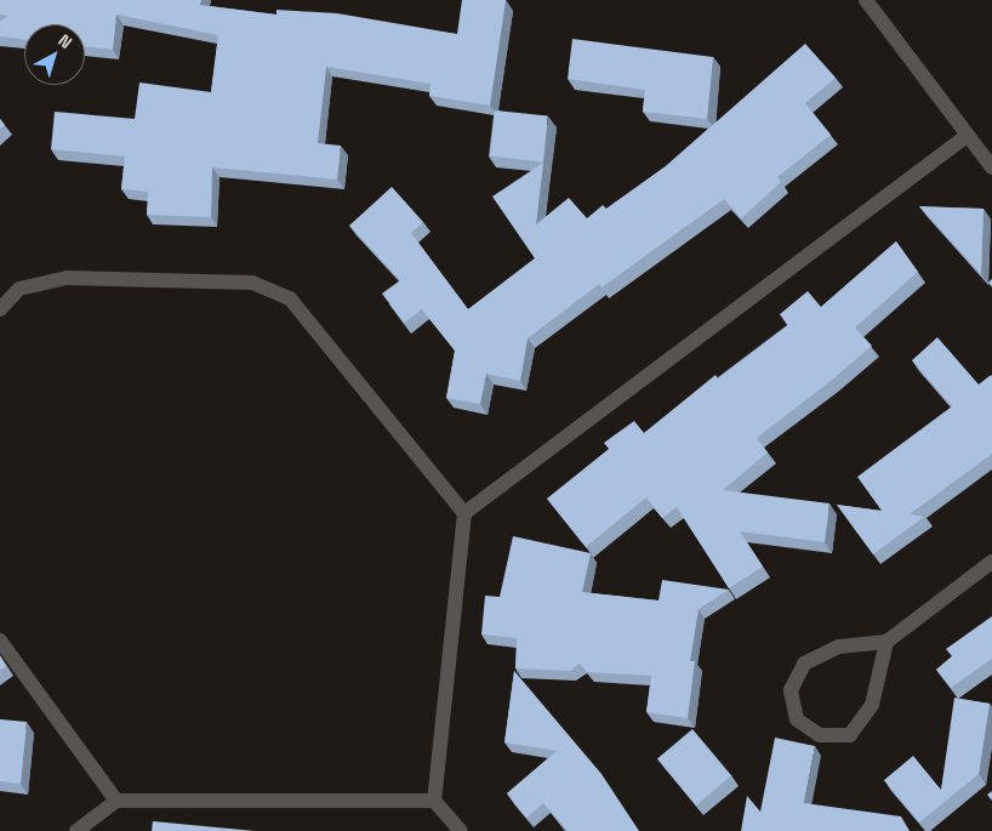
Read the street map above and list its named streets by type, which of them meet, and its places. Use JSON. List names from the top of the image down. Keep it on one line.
{"north":"top right"}
